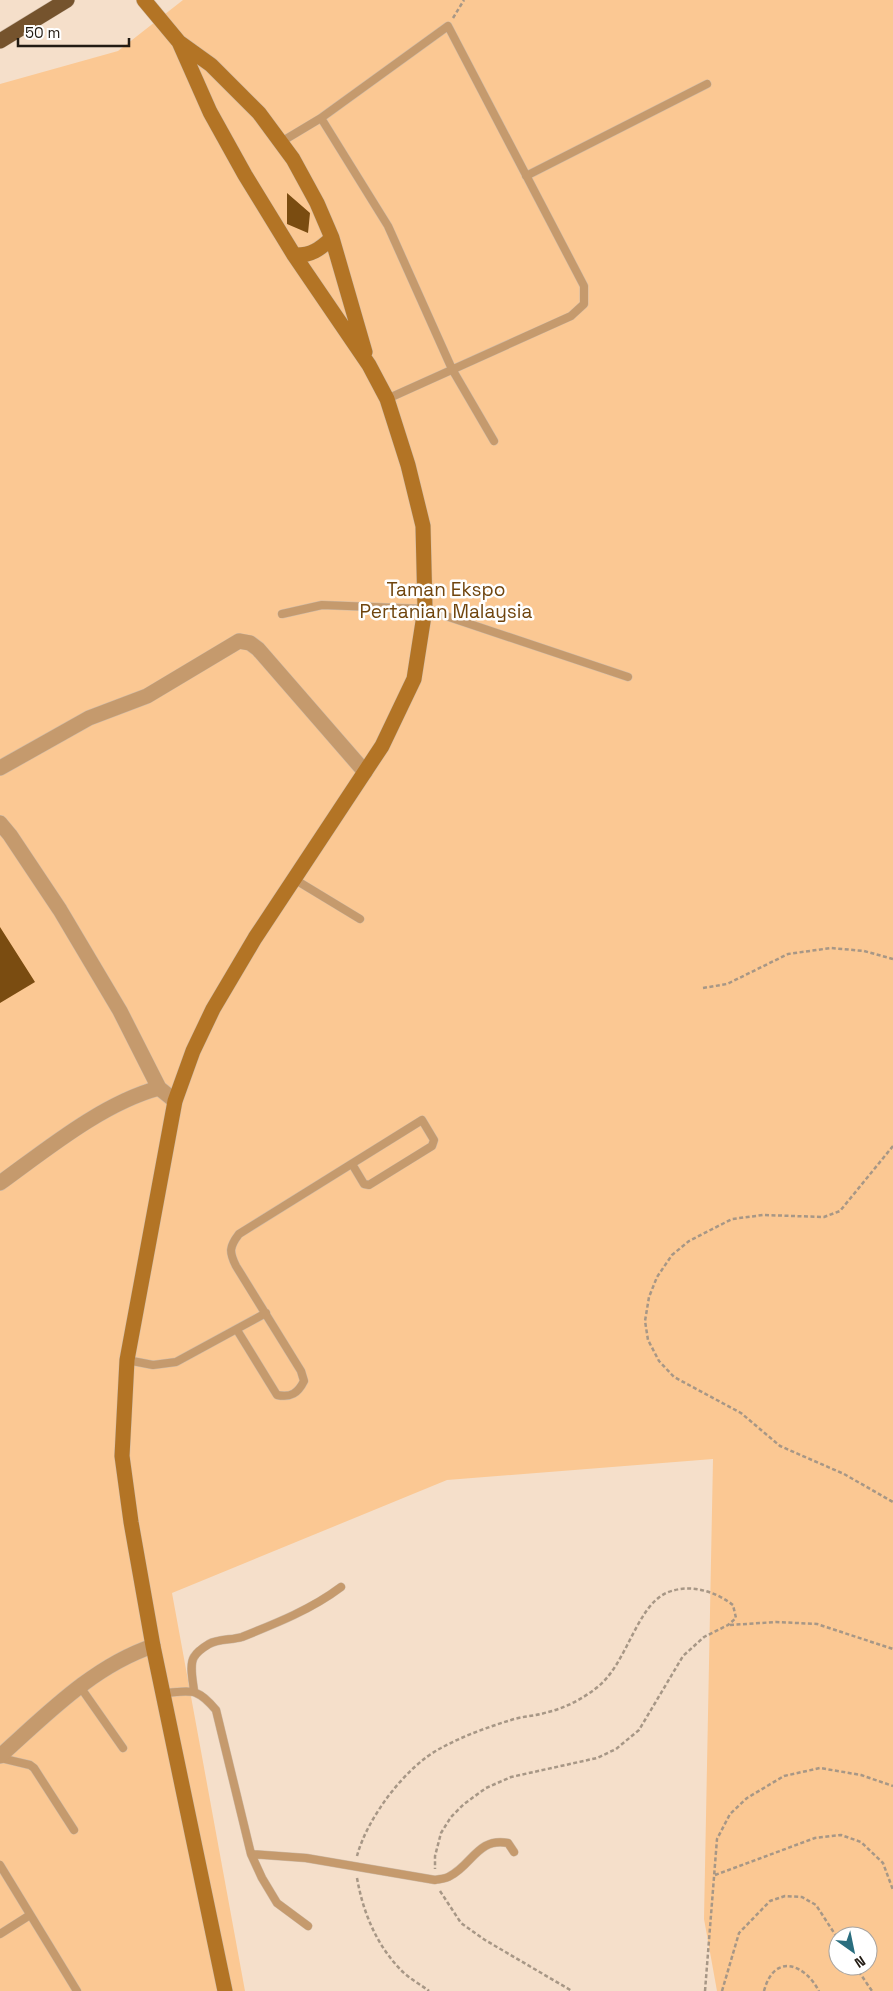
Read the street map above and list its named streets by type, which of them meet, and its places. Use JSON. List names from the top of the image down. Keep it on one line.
{"parks":["Taman Ekspo Pertanian Malaysia"],"scale_bar":"50 m","north":"bottom right"}
